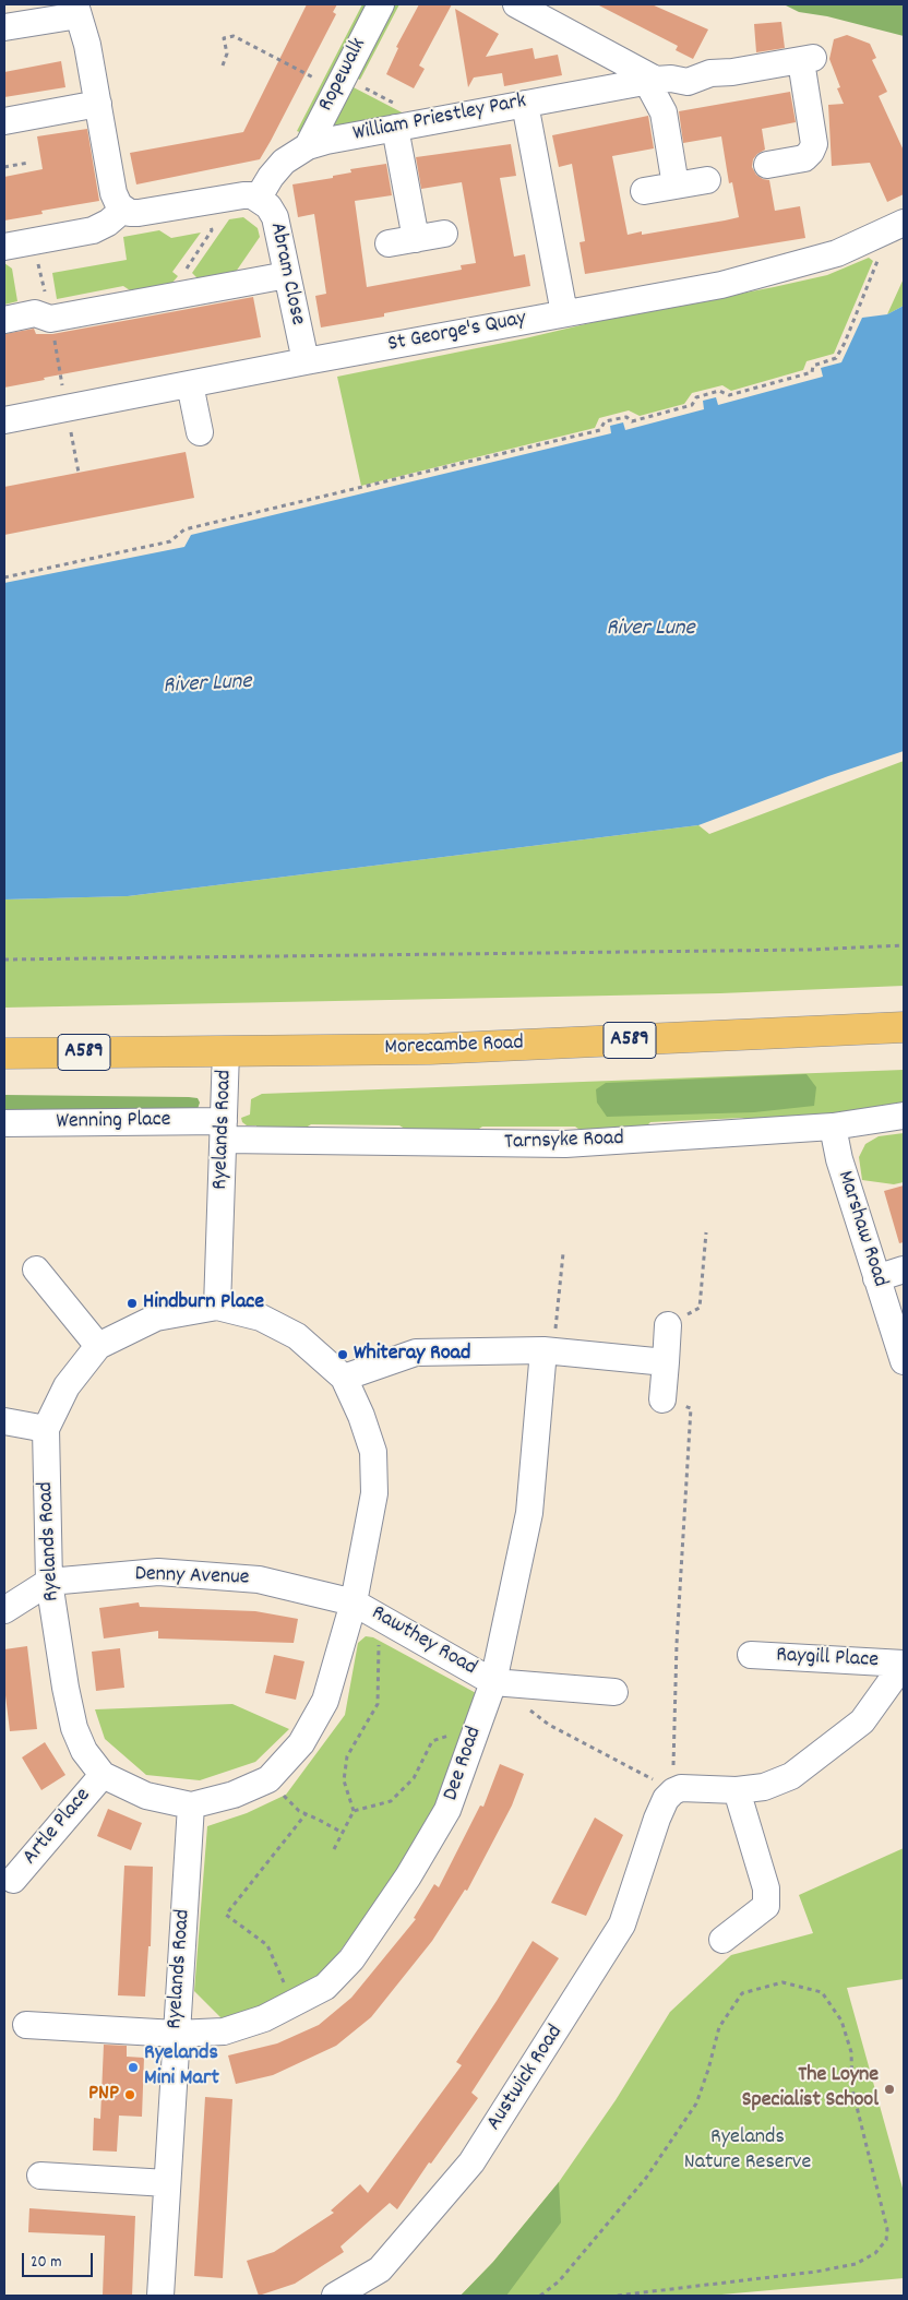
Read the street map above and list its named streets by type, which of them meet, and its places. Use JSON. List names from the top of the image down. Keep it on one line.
{"streets":{"main road":["A589","Morecambe Road"],"street":["Ropewalk","William Priestley Park","Abram Close","St George's Quay","Wenning Place","Ryelands Road","Tarnsyke Road","Marshaw Road","Denny Avenue","Rawthey Road","Raygill Place","Dee Road","Artle Place","Austwick Road"]},"crossings":[["Ropewalk","William Priestley Park"],["William Priestley Park","Abram Close"],["Abram Close","St George's Quay"],["Morecambe Road","Ryelands Road"],["Wenning Place","Ryelands Road"],["Wenning Place","Tarnsyke Road"],["Ryelands Road","Tarnsyke Road"],["Ryelands Road","Denny Avenue"],["Ryelands Road","Rawthey Road"],["Ryelands Road","Dee Road"],["Ryelands Road","Artle Place"],["Tarnsyke Road","Marshaw Road"],["Denny Avenue","Rawthey Road"],["Rawthey Road","Dee Road"]],"water":["River Lune"],"parks":["Ryelands Nature Reserve"],"places":["Hindburn Place","Whiteray Road","Ryelands Mini Mart","The Loyne Specialist School","PNP"],"scale_bar":"20 m"}
